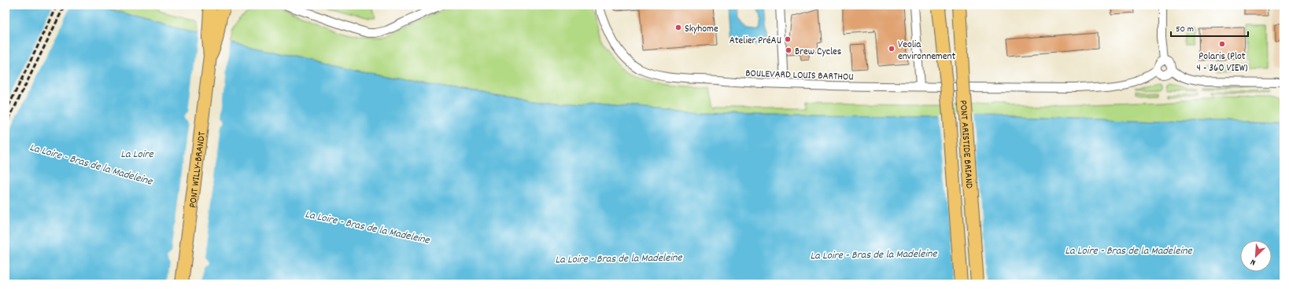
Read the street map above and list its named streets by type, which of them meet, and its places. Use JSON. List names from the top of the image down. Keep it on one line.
{"streets":{"main road":["PONT ARISTIDE BRIAND","PONT WILLY-BRANDT"],"street":["BOULEVARD LOUIS BARTHOU"]},"water":["La Loire","La Loire - Bras de la Madeleine"],"places":["Skyhome","Atelier PréAU","Polaris (Plot 4 - 360 VIEW)","Veolia environnement","Brew Cycles"],"scale_bar":"50 m","north":"bottom left"}
